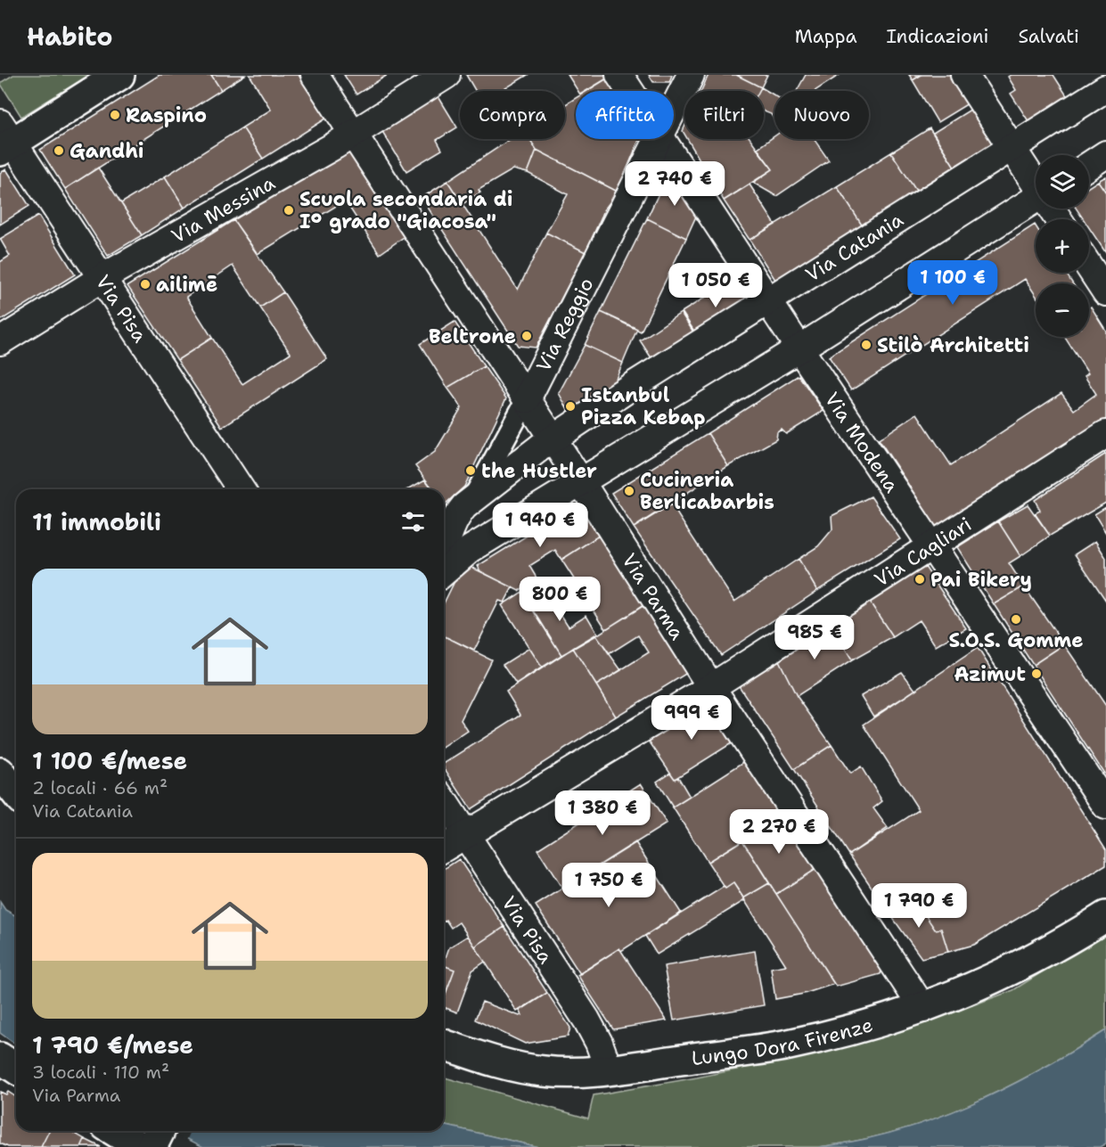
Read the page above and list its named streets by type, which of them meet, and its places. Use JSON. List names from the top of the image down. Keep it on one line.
{"streets":{"street":["Via Messina","Via Catania","Via Pisa","Via Reggio","Via Modena","Via Cagliari","Via Parma","Lungo Dora Firenze"]},"crossings":[["Via Messina","Via Pisa"],["Via Messina","Via Parma"],["Via Catania","Via Reggio"],["Via Catania","Via Modena"],["Via Catania","Via Parma"],["Via Pisa","Via Cagliari"],["Via Pisa","Lungo Dora Firenze"],["Via Reggio","Via Parma"],["Via Modena","Via Cagliari"],["Via Cagliari","Via Parma"],["Via Parma","Lungo Dora Firenze"]],"places":["Raspino","Gandhi","Scuola secondaria di I° grado \"Giacosa\"","ailimē","Beltrone","Stilò Architetti","Istanbul Pizza Kebap","the Hustler","Cucineria Berlicabarbis","Pai Bikery","S.O.S. Gomme","Azimut"],"page":{"header":"Habito","nav":["Mappa","Indicazioni","Salvati"],"chip":["Compra","Affitta","Filtri","Nuovo"],"map_buttons":["+","−"],"price":["2 740 €","1 100 €","1 050 €","1 940 €","800 €","985 €","999 €","1 380 €","2 270 €","1 750 €","1 790 €"],"heading":"11 immobili","list":[{"name":"1 100 €/mese","note":"2 locali · 66 m² · Via Catania"},{"name":"1 790 €/mese","note":"3 locali · 110 m² · Via Parma"}]}}
